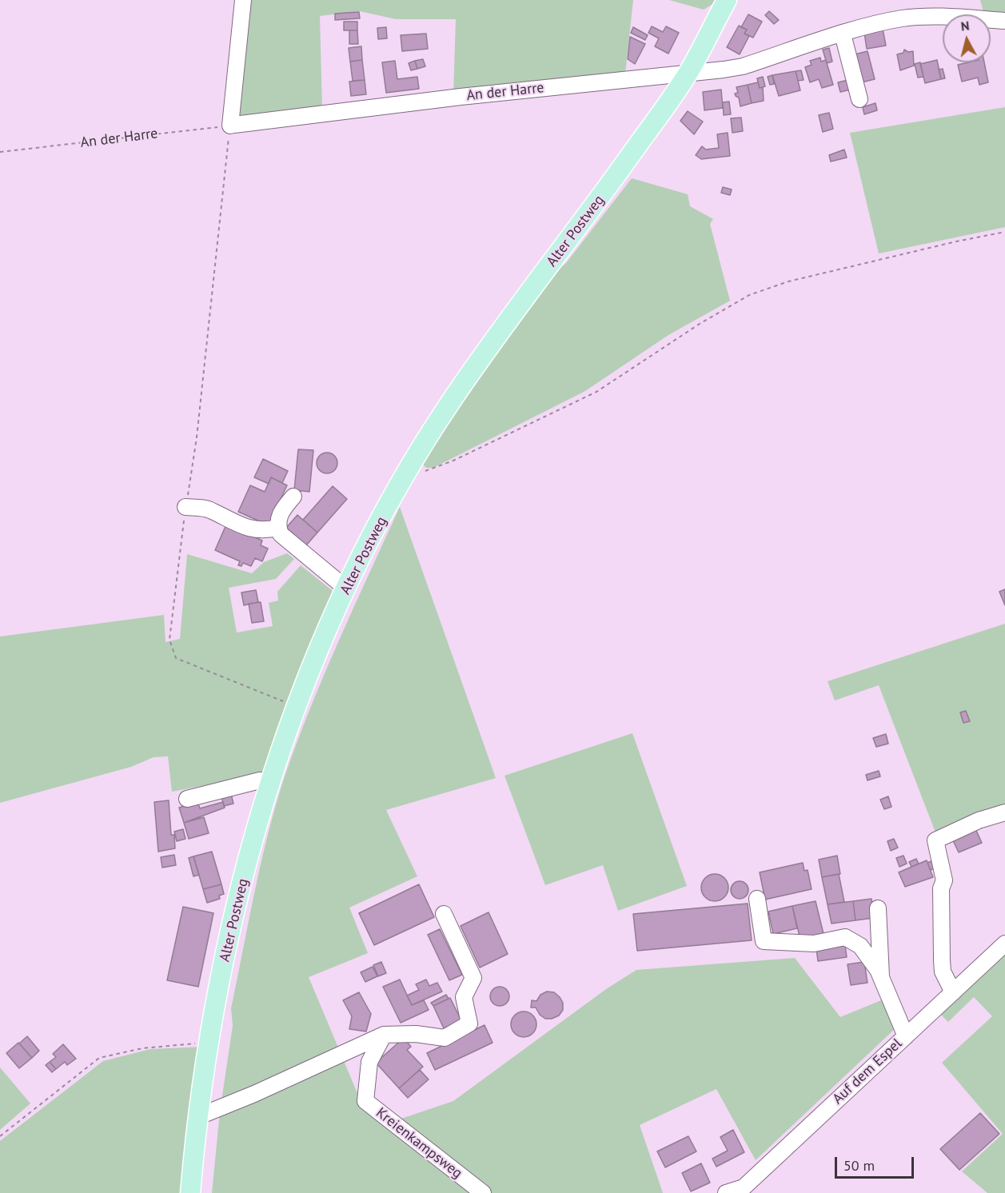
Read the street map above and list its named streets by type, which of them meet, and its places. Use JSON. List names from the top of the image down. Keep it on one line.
{"streets":{"main road":["Alter Postweg"],"street":["An der Harre","Auf dem Espel","Kreienkampsweg"]},"crossings":[["An der Harre","Alter Postweg"]],"scale_bar":"50 m","north":"top"}
